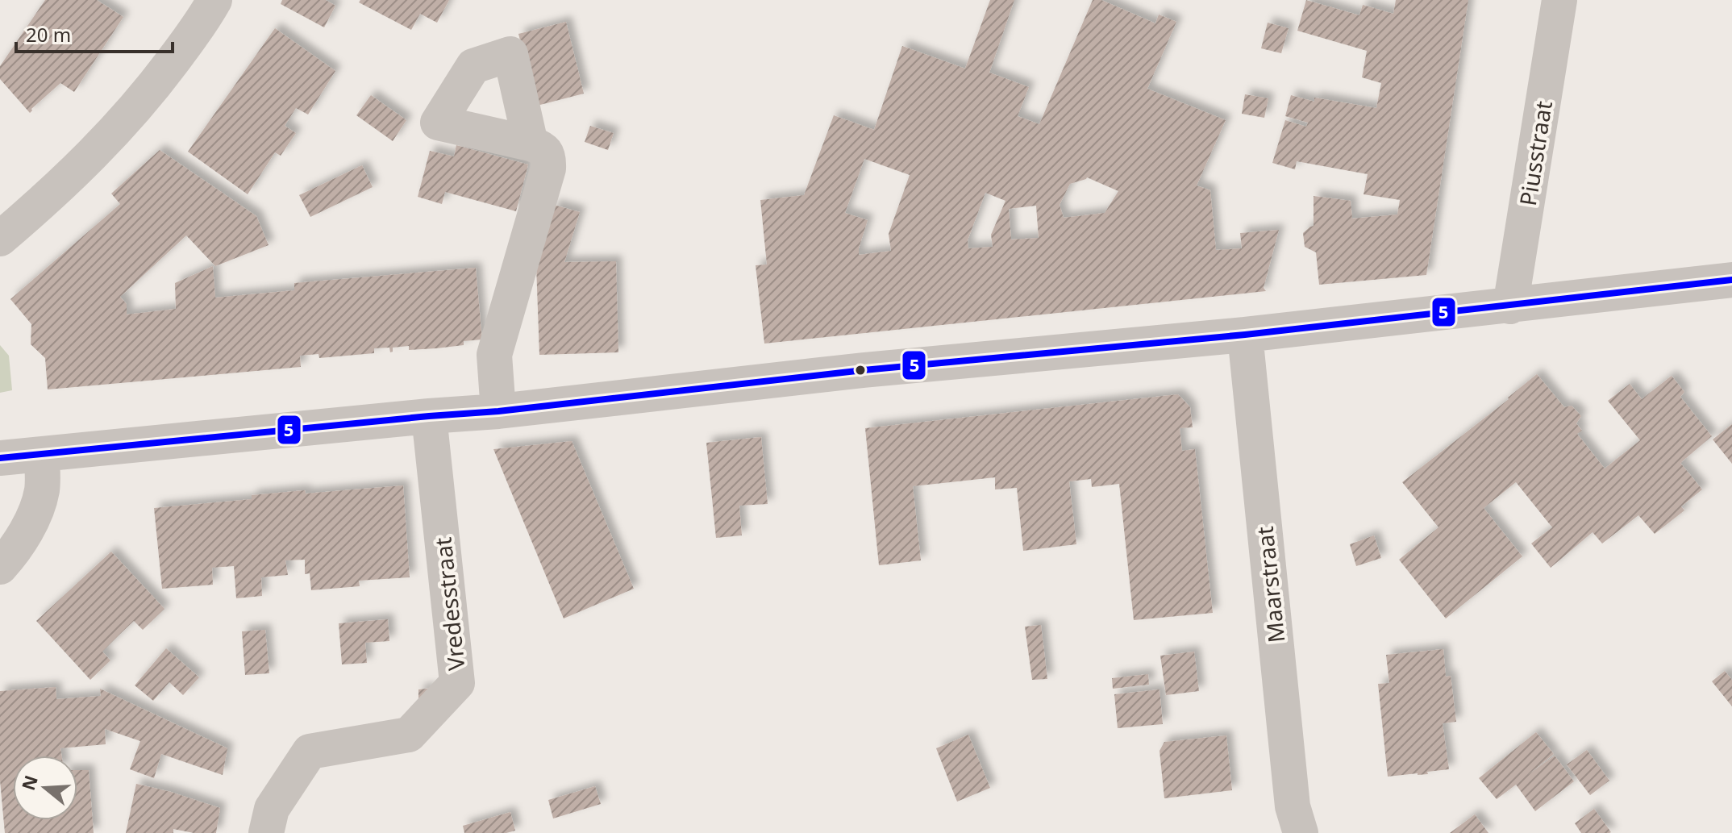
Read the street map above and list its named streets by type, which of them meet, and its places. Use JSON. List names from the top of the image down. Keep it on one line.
{"streets":{"street":["Piusstraat","Maarstraat","Vredesstraat"]},"lines":["transit line 5"],"scale_bar":"20 m","north":"left"}
